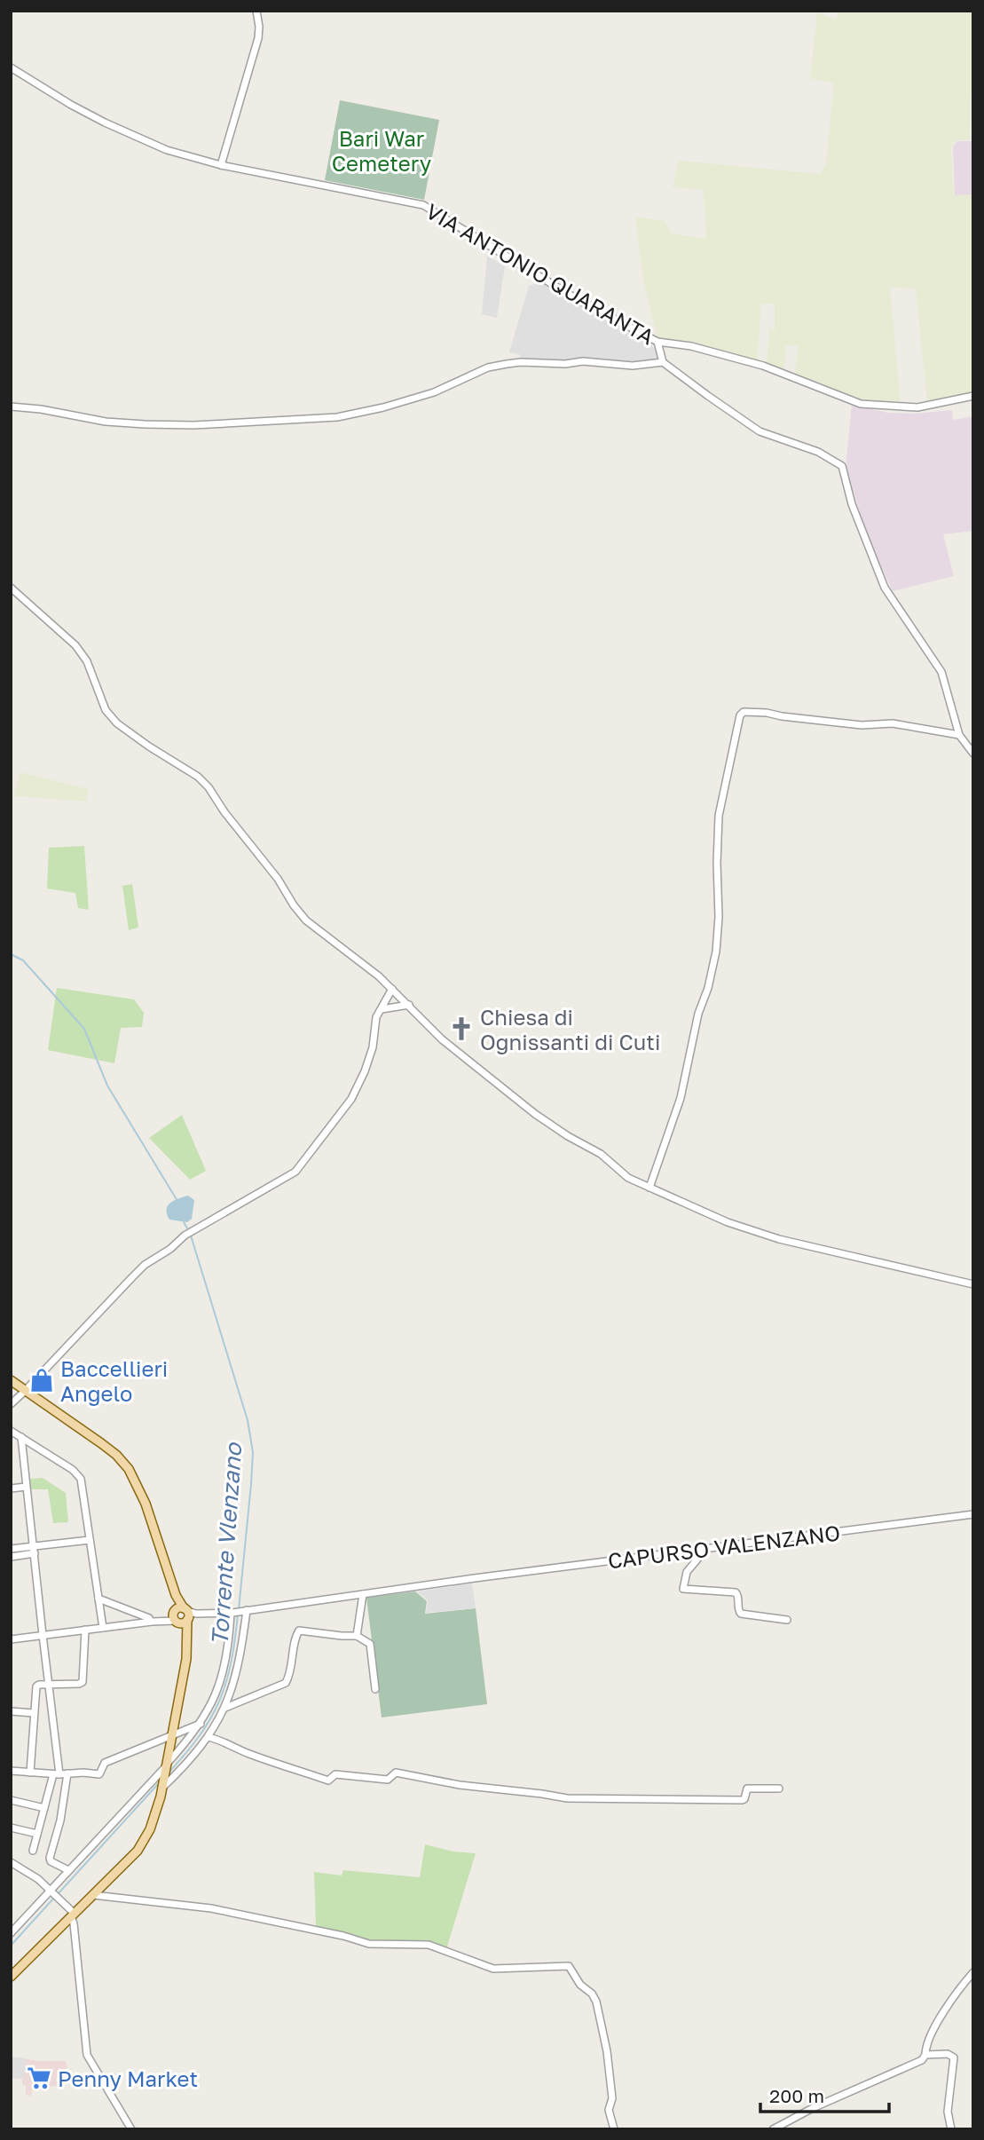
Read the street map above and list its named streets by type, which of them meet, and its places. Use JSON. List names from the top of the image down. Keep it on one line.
{"streets":{"street":["VIA ANTONIO QUARANTA","CAPURSO VALENZANO"]},"water":["Torrente Vlenzano"],"parks":["Bari War Cemetery"],"places":{"church":["Chiesa di Ognissanti di Cuti"],"shop":["Baccellieri Angelo"],"supermarket":["Penny Market"]},"scale_bar":"200 m"}
